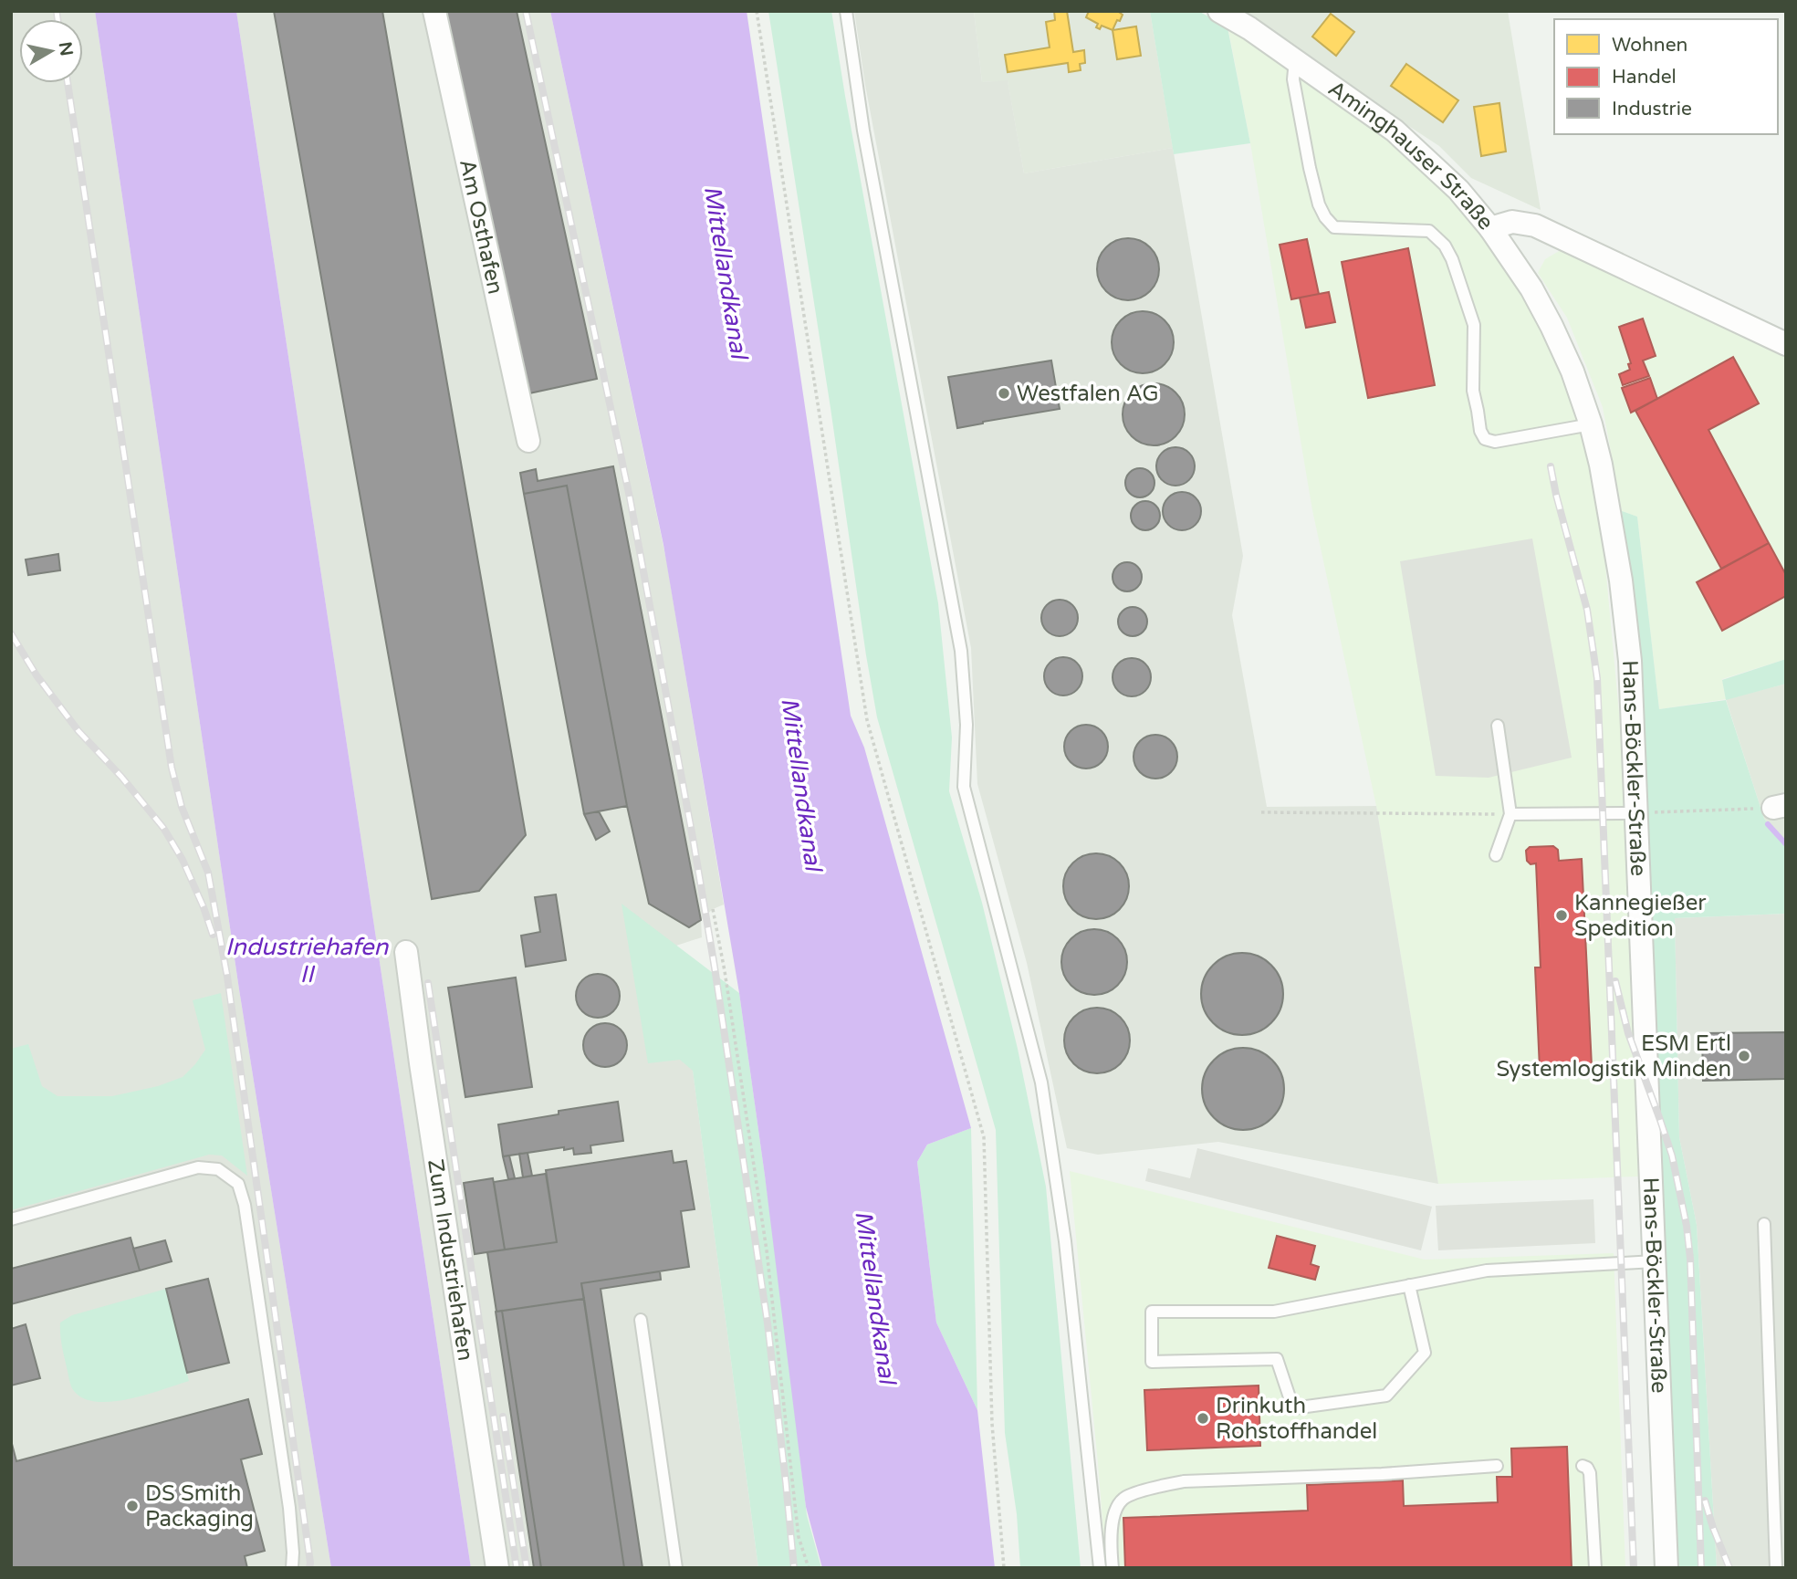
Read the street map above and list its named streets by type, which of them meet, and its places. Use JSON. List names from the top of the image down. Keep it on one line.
{"streets":{"street":["Aminghauser Straße","Am Osthafen","Hans-Böckler-Straße","Zum Industriehafen"]},"crossings":[["Aminghauser Straße","Hans-Böckler-Straße"]],"water":["Mittellandkanal","Industriehafen II"],"places":["Westfalen AG","Kannegießer Spedition","ESM Ertl Systemlogistik Minden","Drinkuth Rohstoffhandel","DS Smith Packaging"],"legend":["Wohnen","Handel","Industrie"],"north":"right"}
